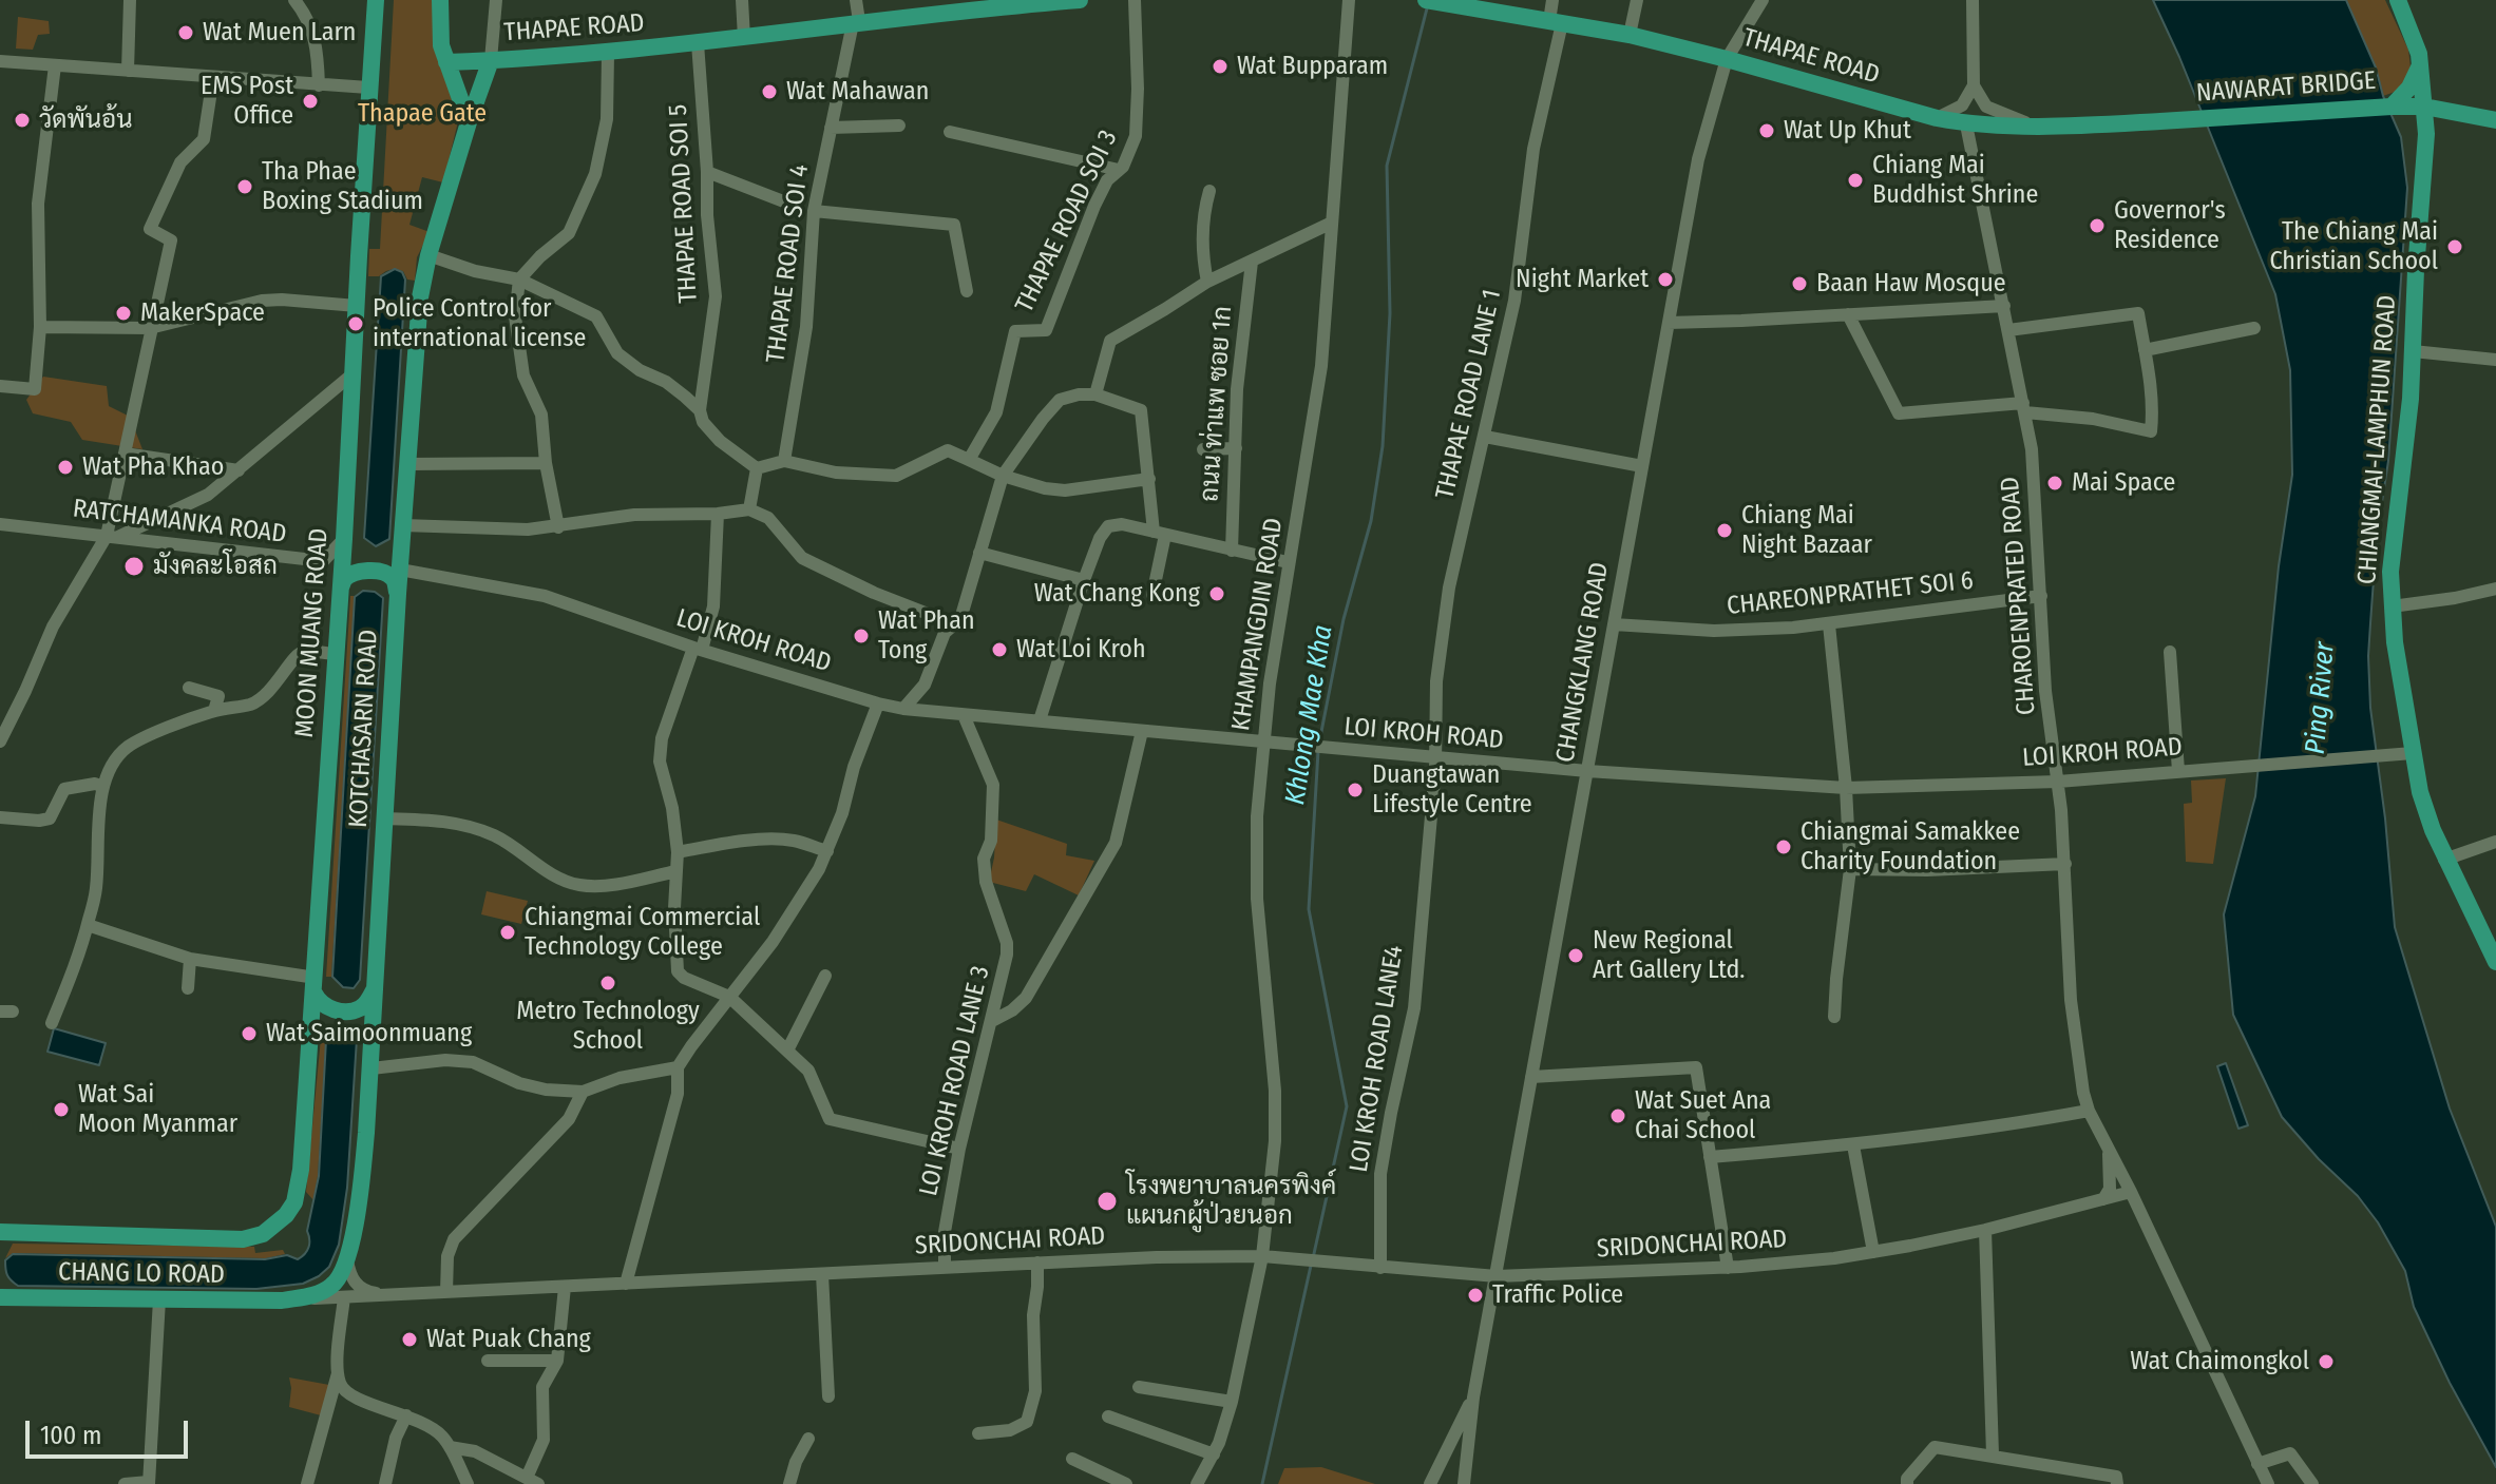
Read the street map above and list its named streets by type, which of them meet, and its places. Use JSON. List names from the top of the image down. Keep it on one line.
{"streets":{"main road":["THAPAE ROAD","NAWARAT BRIDGE","CHIANGMAI-LAMPHUN ROAD","MOON MUANG ROAD","KOTCHASARN ROAD","CHANG LO ROAD"],"street":["THAPAE ROAD SOI 5","THAPAE ROAD SOI 3","THAPAE ROAD SOI 4","THAPAE ROAD LANE 1","ถนน ท่าแพ ซอย 1ก","RATCHAMANKA ROAD","CHAREONPRATHET SOI 6","CHAROENPRATED ROAD","KHAMPANGDIN ROAD","LOI KROH ROAD","CHANGKLANG ROAD","LOI KROH ROAD LANE4","LOI KROH ROAD LANE 3","SRIDONCHAI ROAD"]},"crossings":[["THAPAE ROAD","NAWARAT BRIDGE"],["THAPAE ROAD","THAPAE ROAD SOI 5"],["THAPAE ROAD","THAPAE ROAD SOI 4"],["THAPAE ROAD","THAPAE ROAD LANE 1"],["THAPAE ROAD","CHAROENPRATED ROAD"],["THAPAE ROAD","CHANGKLANG ROAD"],["THAPAE ROAD","KOTCHASARN ROAD"],["NAWARAT BRIDGE","CHIANGMAI-LAMPHUN ROAD"],["THAPAE ROAD LANE 1","LOI KROH ROAD"],["THAPAE ROAD LANE 1","LOI KROH ROAD LANE4"],["CHIANGMAI-LAMPHUN ROAD","LOI KROH ROAD"],["RATCHAMANKA ROAD","MOON MUANG ROAD"],["CHAREONPRATHET SOI 6","CHAROENPRATED ROAD"],["CHAREONPRATHET SOI 6","CHANGKLANG ROAD"],["CHAROENPRATED ROAD","LOI KROH ROAD"],["CHAROENPRATED ROAD","SRIDONCHAI ROAD"],["KHAMPANGDIN ROAD","LOI KROH ROAD"],["KHAMPANGDIN ROAD","SRIDONCHAI ROAD"],["LOI KROH ROAD","CHANGKLANG ROAD"],["LOI KROH ROAD","KOTCHASARN ROAD"],["LOI KROH ROAD","LOI KROH ROAD LANE4"],["LOI KROH ROAD","LOI KROH ROAD LANE 3"],["CHANGKLANG ROAD","SRIDONCHAI ROAD"],["KOTCHASARN ROAD","SRIDONCHAI ROAD"],["KOTCHASARN ROAD","CHANG LO ROAD"],["LOI KROH ROAD LANE4","SRIDONCHAI ROAD"],["LOI KROH ROAD LANE 3","SRIDONCHAI ROAD"],["SRIDONCHAI ROAD","CHANG LO ROAD"]],"water":["Ping River","Khlong Mae Kha"],"parks":["Thapae Gate"],"places":["Wat Muen Larn","Wat Bupparam","Wat Mahawan","EMS Post Office","วัดพันอ้น","Wat Up Khut","Chiang Mai Buddhist Shrine","Tha Phae Boxing Stadium","Governor's Residence","The Chiang Mai Christian School","Night Market","Baan Haw Mosque","MakerSpace","Police Control for international license","Wat Pha Khao","Mai Space","Chiang Mai Night Bazaar","มังคละโอสถ","Wat Chang Kong","Wat Phan Tong","Wat Loi Kroh","Duangtawan Lifestyle Centre","Chiangmai Samakkee Charity Foundation","Chiangmai Commercial Technology College","New Regional Art Gallery Ltd.","Metro Technology School","Wat Saimoonmuang","Wat Sai Moon Myanmar","Wat Suet Ana Chai School","โรงพยาบาลนครพิงค์ แผนกผู้ป่วยนอก","Traffic Police","Wat Puak Chang","Wat Chaimongkol"],"scale_bar":"100 m"}
